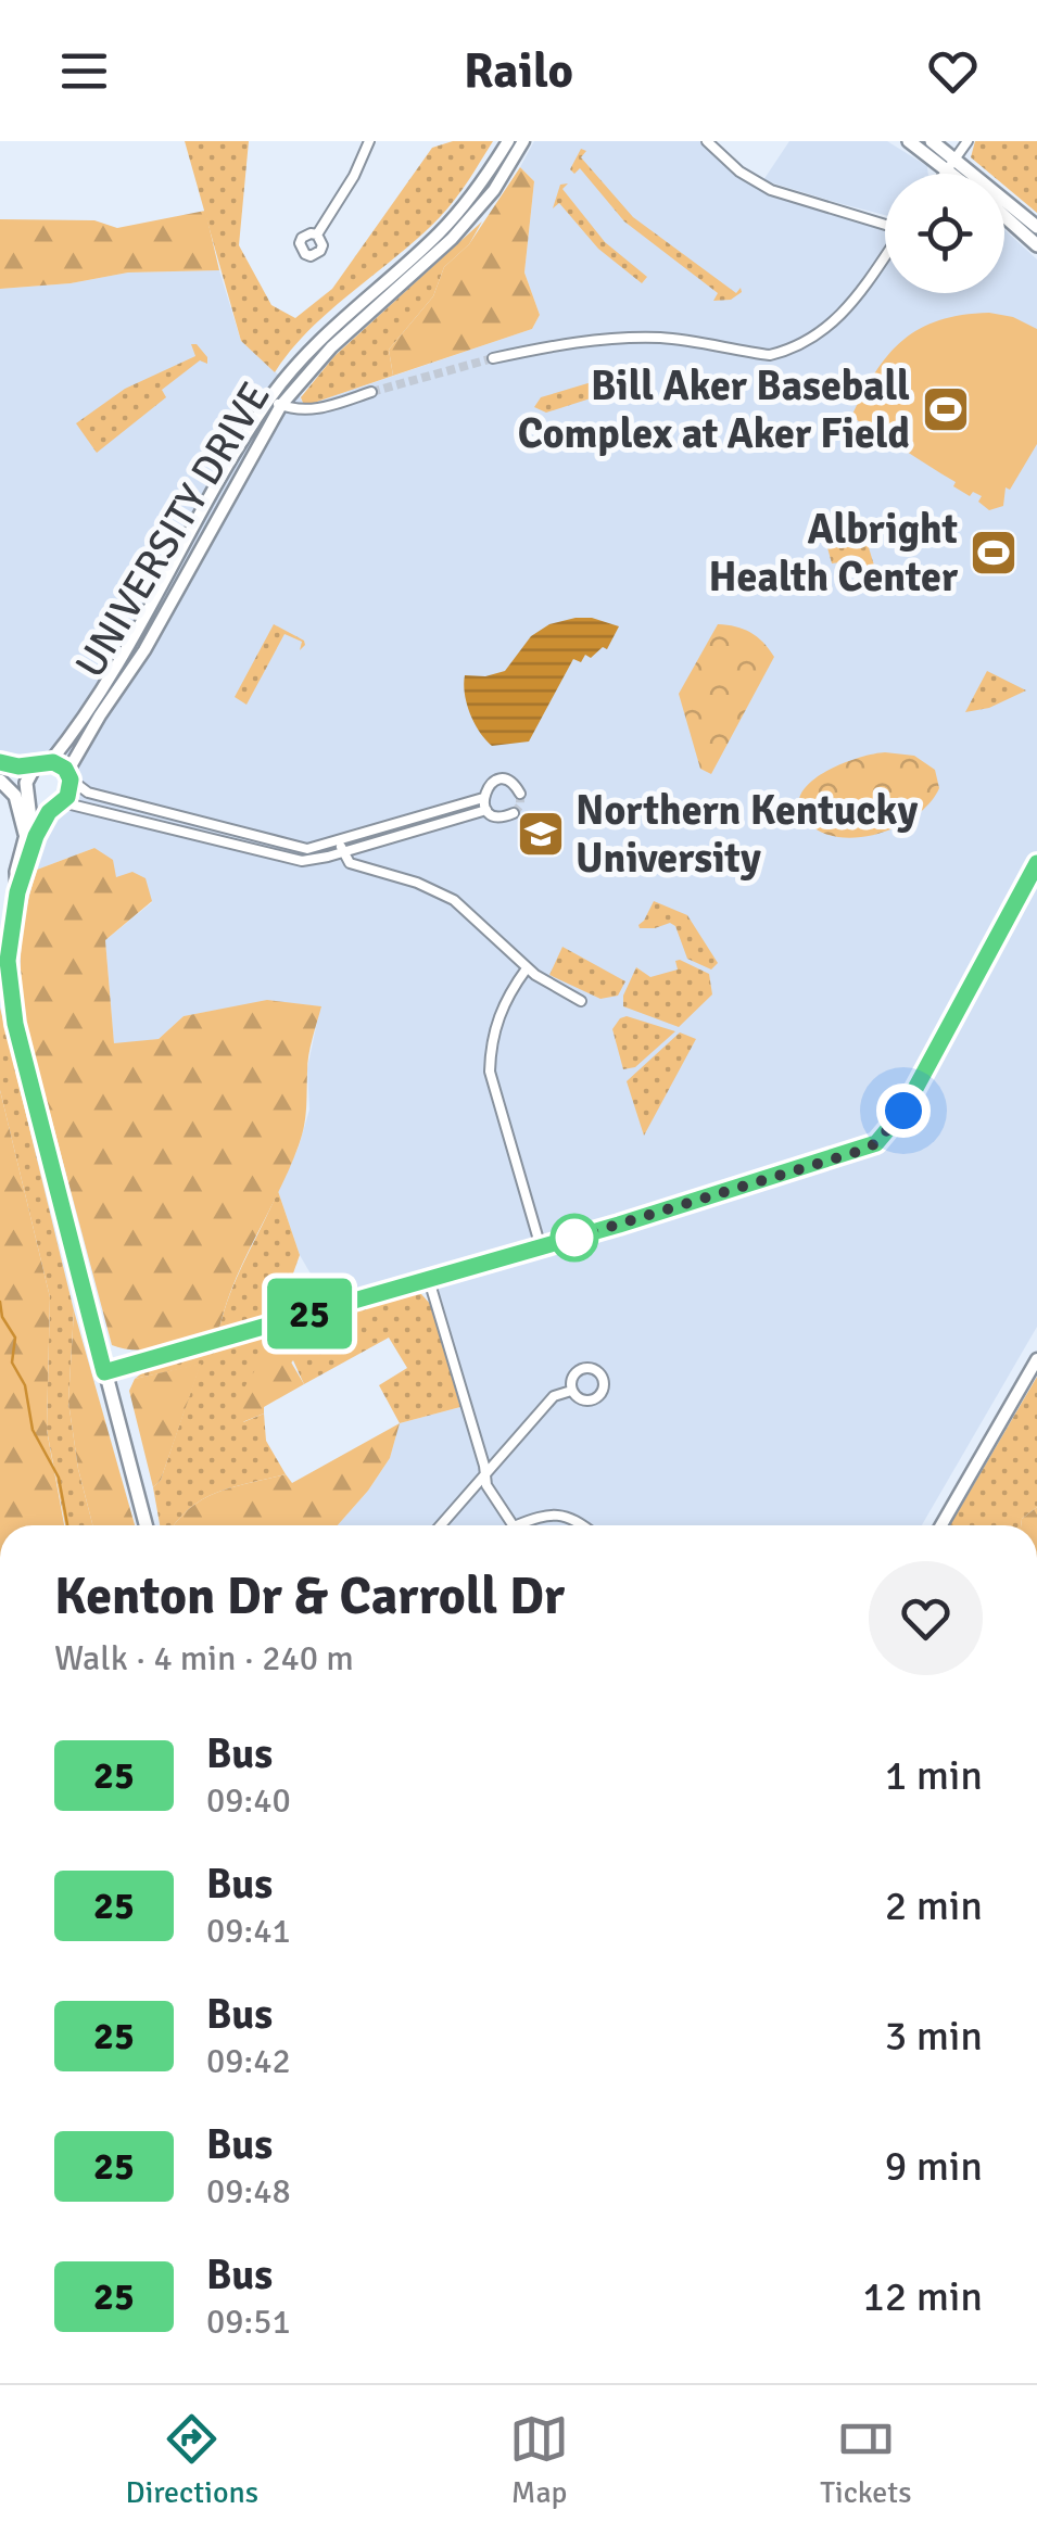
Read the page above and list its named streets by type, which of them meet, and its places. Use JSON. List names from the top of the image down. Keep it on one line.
{"streets":{"main road":["UNIVERSITY DRIVE"]},"places":{"sports":["Bill Aker Baseball Complex at Aker Field","Albright Health Center"],"school or university":["Northern Kentucky University"]},"lines":["bus line 25"],"page":{"header":"Railo","on_map":"25","heading":["Kenton Dr & Carroll Dr","Walk · 4 min · 240 m"],"list":[{"mark":"25","name":"Bus","note":"09:40","value":"1 min"},{"mark":"25","name":"Bus","note":"09:41","value":"2 min"},{"mark":"25","name":"Bus","note":"09:42","value":"3 min"},{"mark":"25","name":"Bus","note":"09:48","value":"9 min"},{"mark":"25","name":"Bus","note":"09:51","value":"12 min"}],"tabs":["Directions","Map","Tickets"]}}
